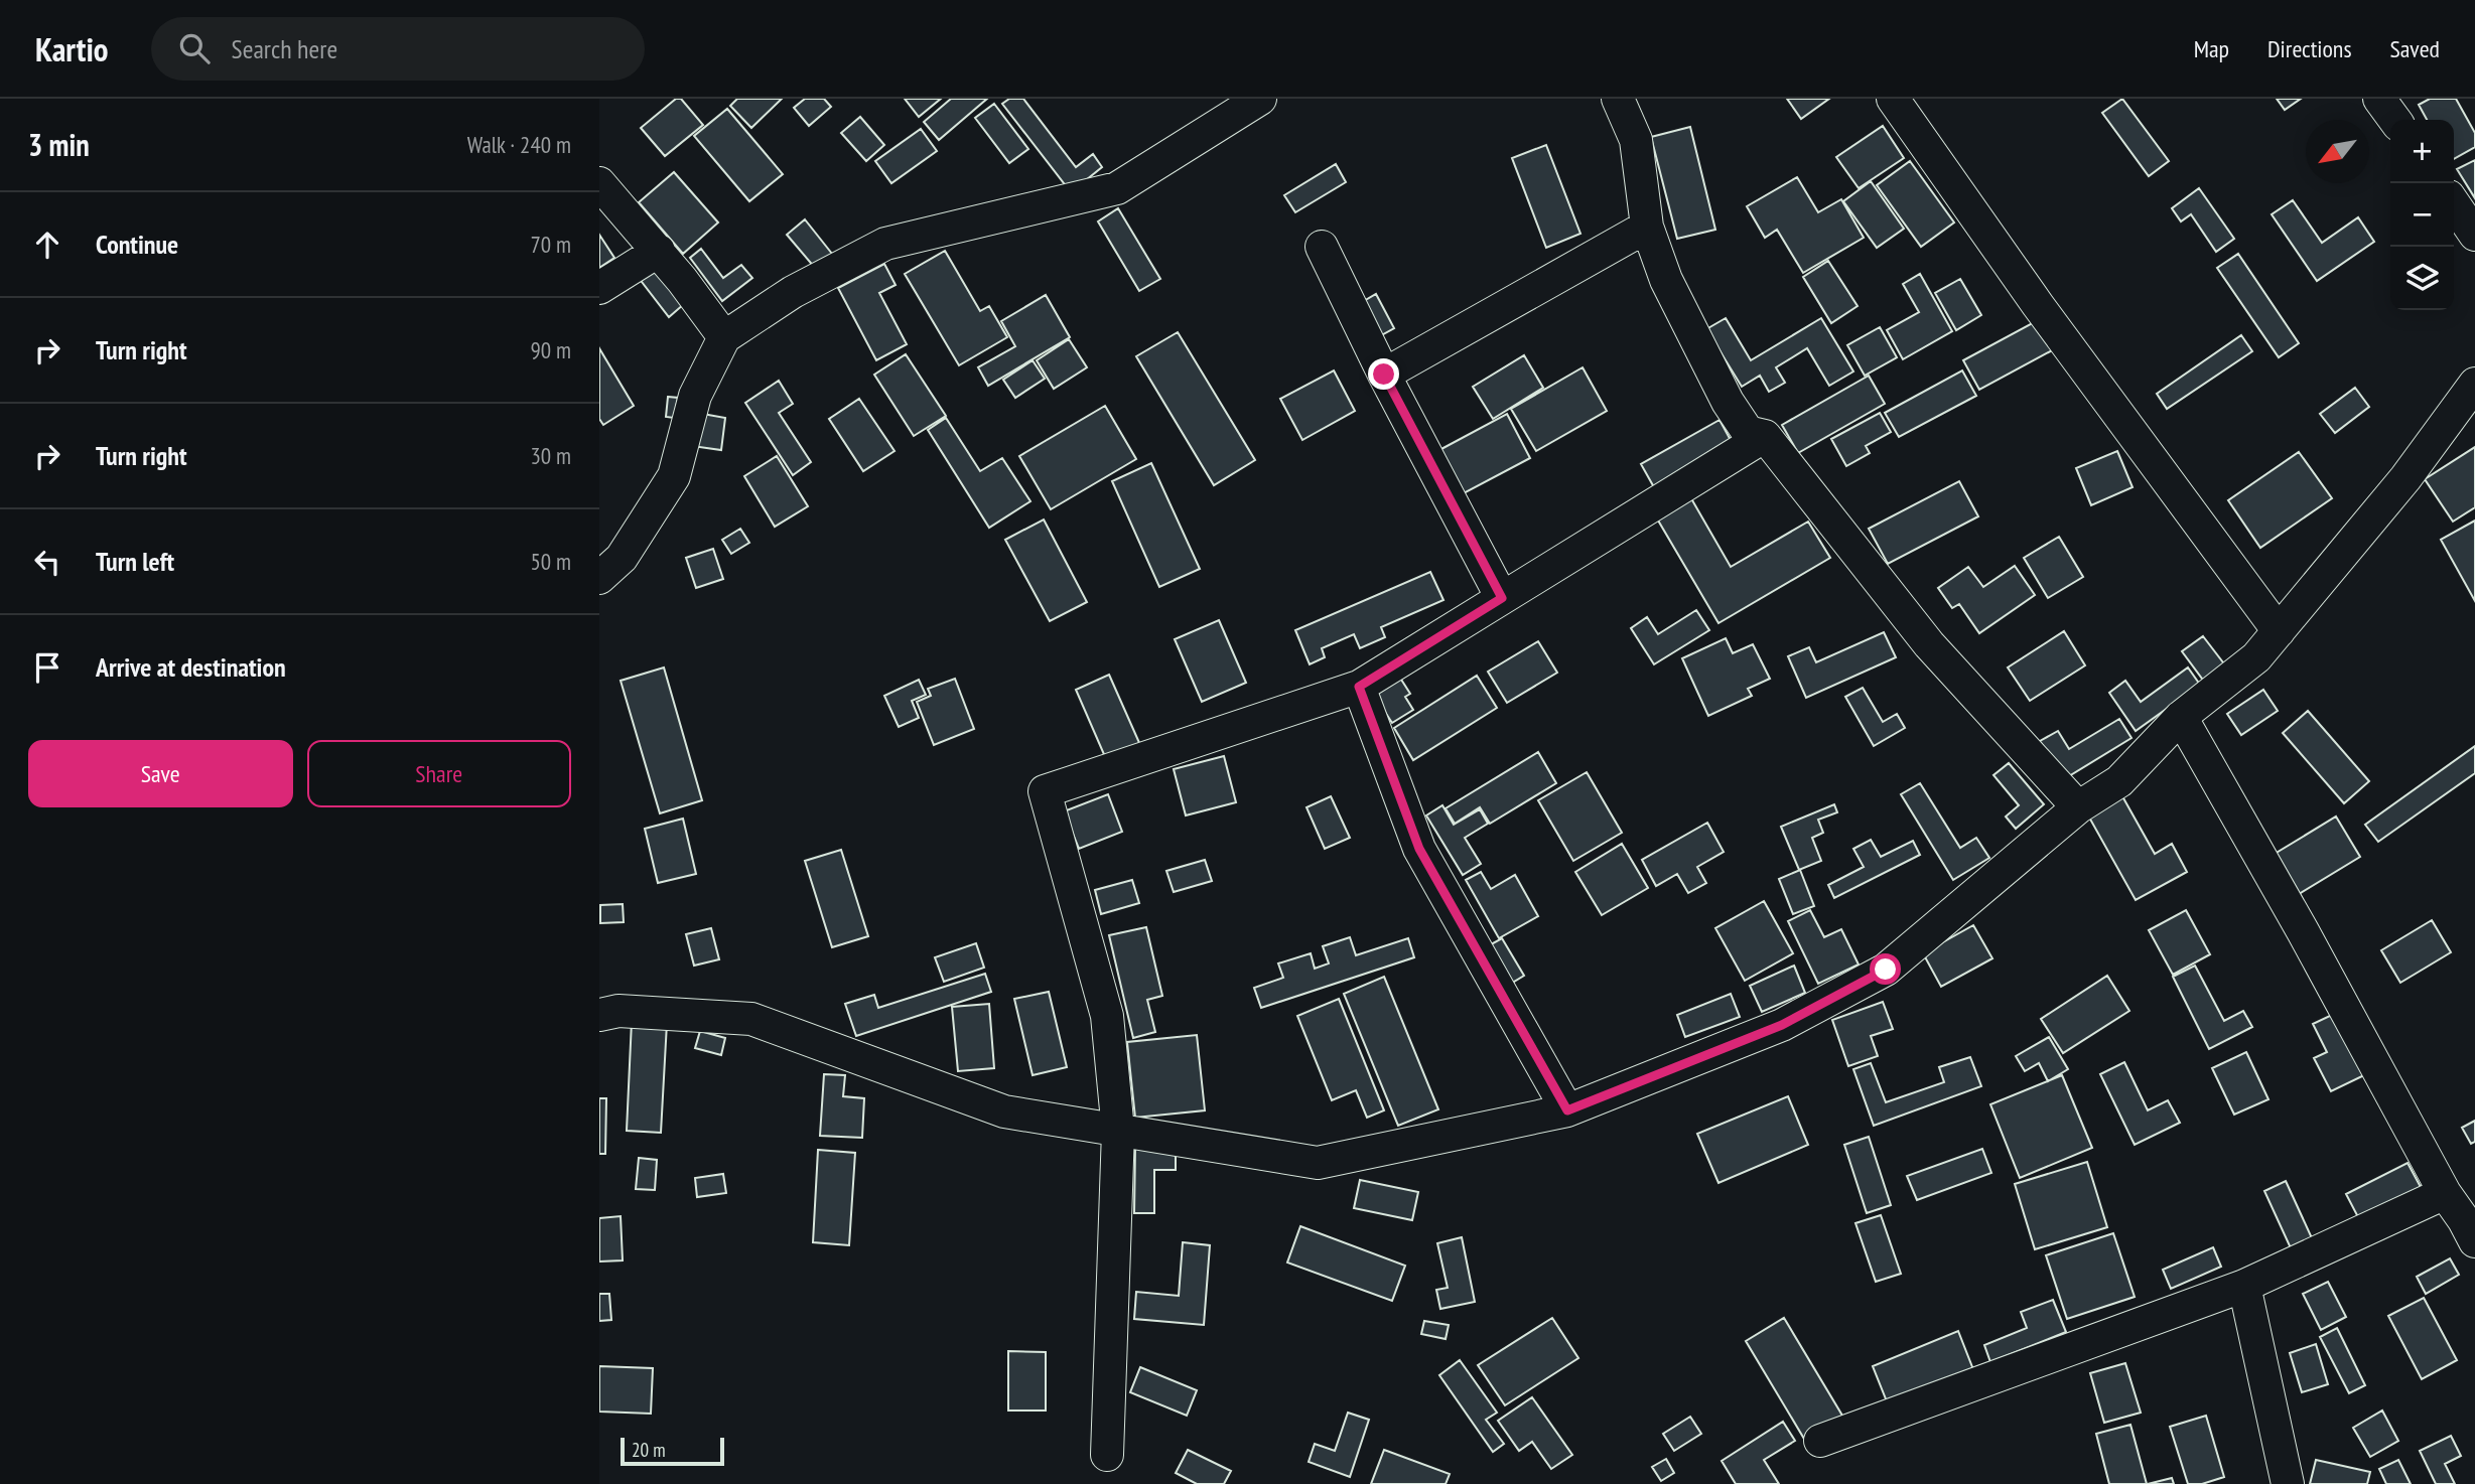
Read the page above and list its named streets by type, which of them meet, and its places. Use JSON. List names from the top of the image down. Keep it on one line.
{"scale_bar":"20 m","north":"bottom left","page":{"header":"Kartio","search":"Search here","nav":["Map","Directions","Saved"],"heading":["3 min","Walk · 240 m"],"map_buttons":["+","−"],"list":[["Continue","70 m"],["Turn right","90 m"],["Turn right","30 m"],["Turn left","50 m"],"Arrive at destination"],"buttons":["Save","Share"],"scale":"20 m"}}
